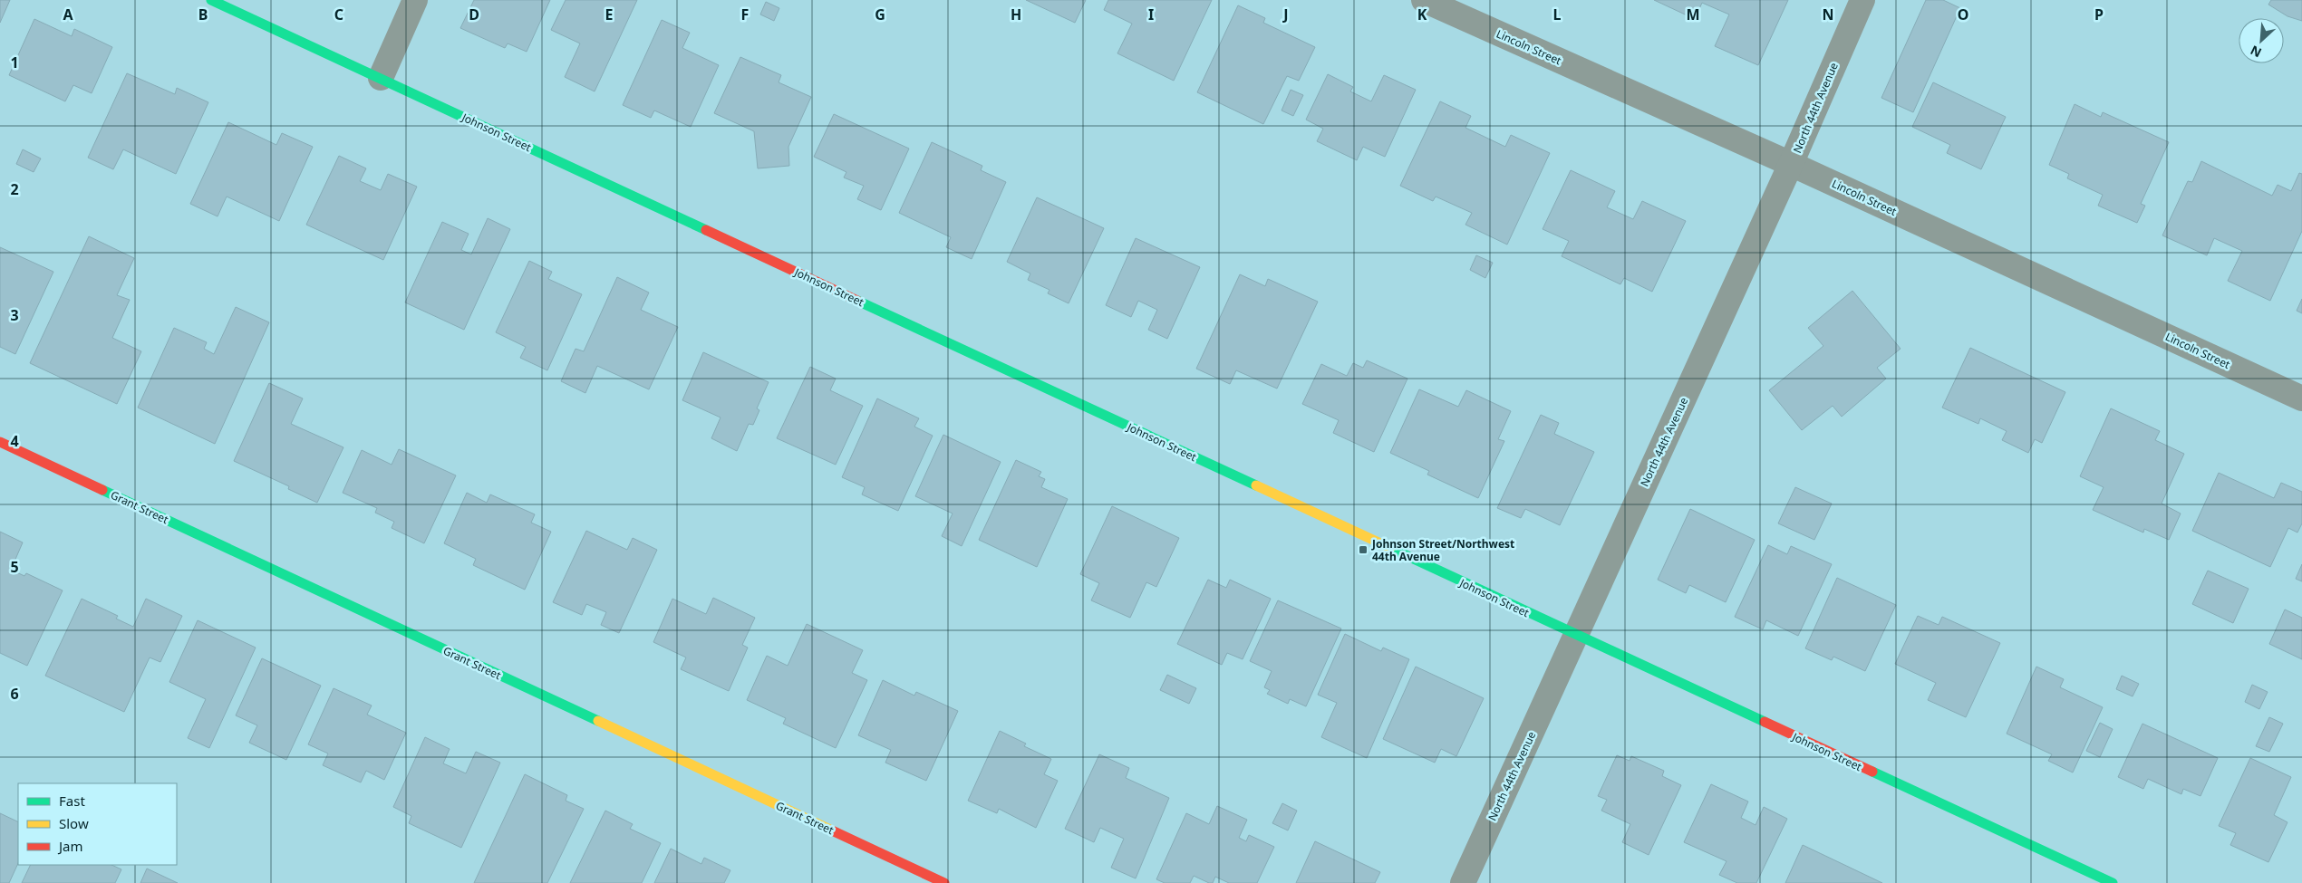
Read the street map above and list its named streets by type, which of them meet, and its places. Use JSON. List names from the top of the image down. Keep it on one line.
{"streets":{"street":["Lincoln Street","North 44th Avenue","Johnson Street","Grant Street"]},"crossings":[["Lincoln Street","North 44th Avenue"],["North 44th Avenue","Johnson Street"]],"places":{"transit":["Johnson Street/Northwest 44th Avenue"]},"legend":["Fast","Slow","Jam"],"north":"bottom left","grid":{"columns":["A","B","C","D","E","F","G","H","I","J","K","L","M","N","O","P"],"rows":["1","2","3","4","5","6"]}}
